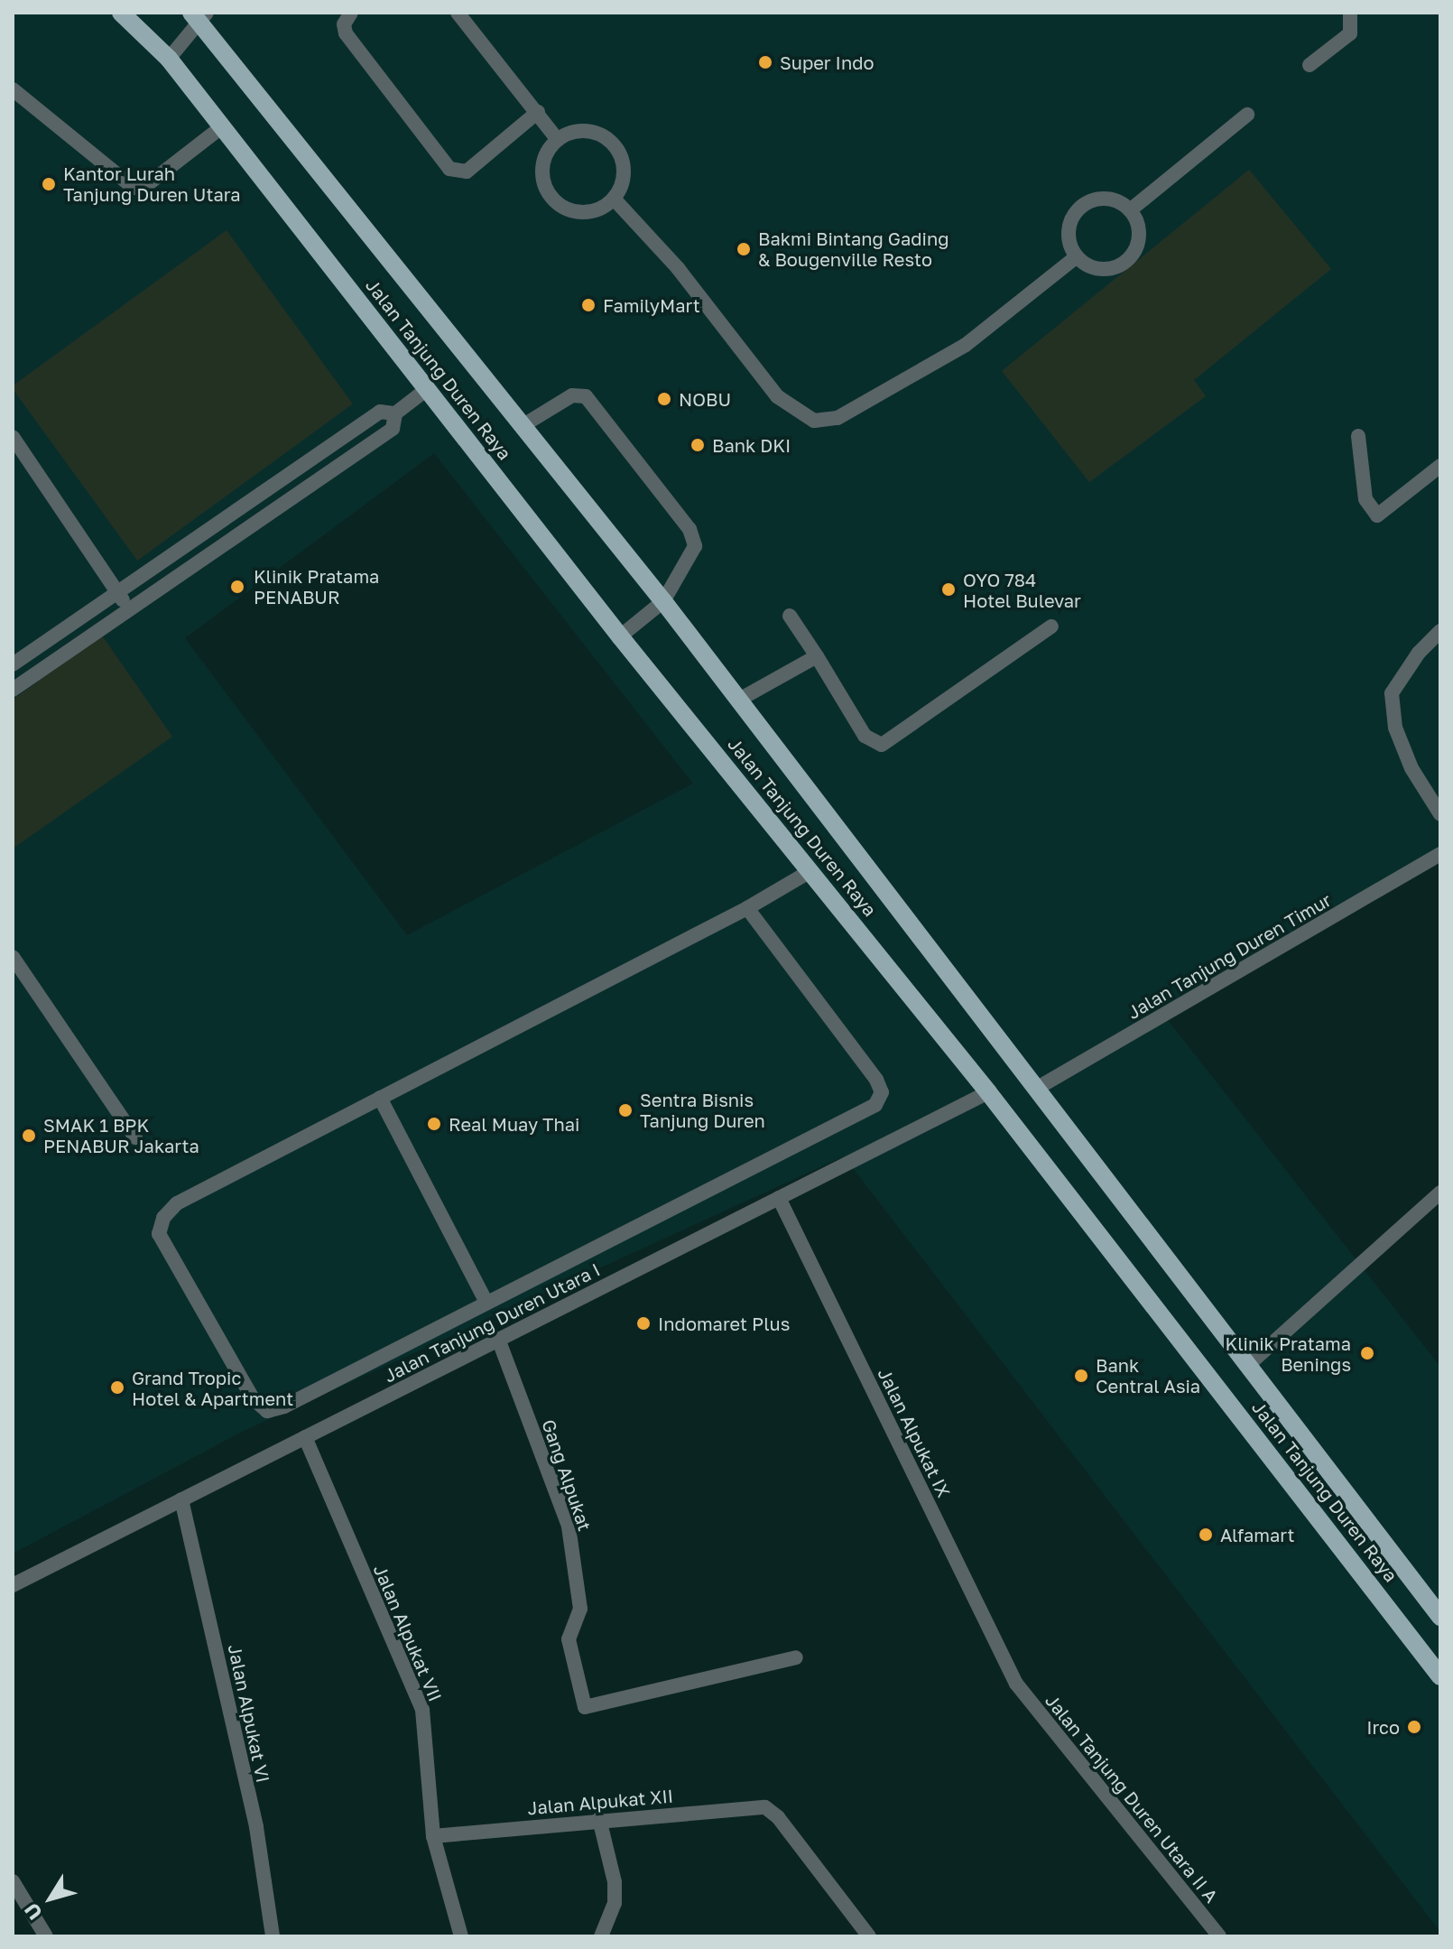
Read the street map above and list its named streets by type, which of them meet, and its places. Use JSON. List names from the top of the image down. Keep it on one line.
{"streets":{"main road":["Jalan Tanjung Duren Raya"],"street":["Jalan Tanjung Duren Timur","Jalan Tanjung Duren Utara I","Jalan Alpukat IX","Gang Alpukat","Jalan Alpukat VII","Jalan Alpukat VI","Jalan Tanjung Duren Utara II A","Jalan Alpukat XII"]},"crossings":[["Jalan Tanjung Duren Raya","Jalan Tanjung Duren Timur"],["Jalan Tanjung Duren Raya","Jalan Tanjung Duren Utara I"],["Jalan Tanjung Duren Utara I","Jalan Alpukat IX"],["Jalan Tanjung Duren Utara I","Gang Alpukat"],["Jalan Tanjung Duren Utara I","Jalan Alpukat VII"],["Jalan Tanjung Duren Utara I","Jalan Alpukat VI"],["Jalan Alpukat IX","Jalan Tanjung Duren Utara II A"],["Jalan Alpukat VII","Jalan Alpukat XII"]],"places":["Super Indo","Kantor Lurah Tanjung Duren Utara","Bakmi Bintang Gading & Bougenville Resto","FamilyMart","NOBU","Bank DKI","Klinik Pratama PENABUR","OYO 784 Hotel Bulevar","Sentra Bisnis Tanjung Duren","Real Muay Thai","SMAK 1 BPK PENABUR Jakarta","Indomaret Plus","Klinik Pratama Benings","Bank Central Asia","Grand Tropic Hotel & Apartment","Alfamart","Irco"],"north":"bottom left"}
